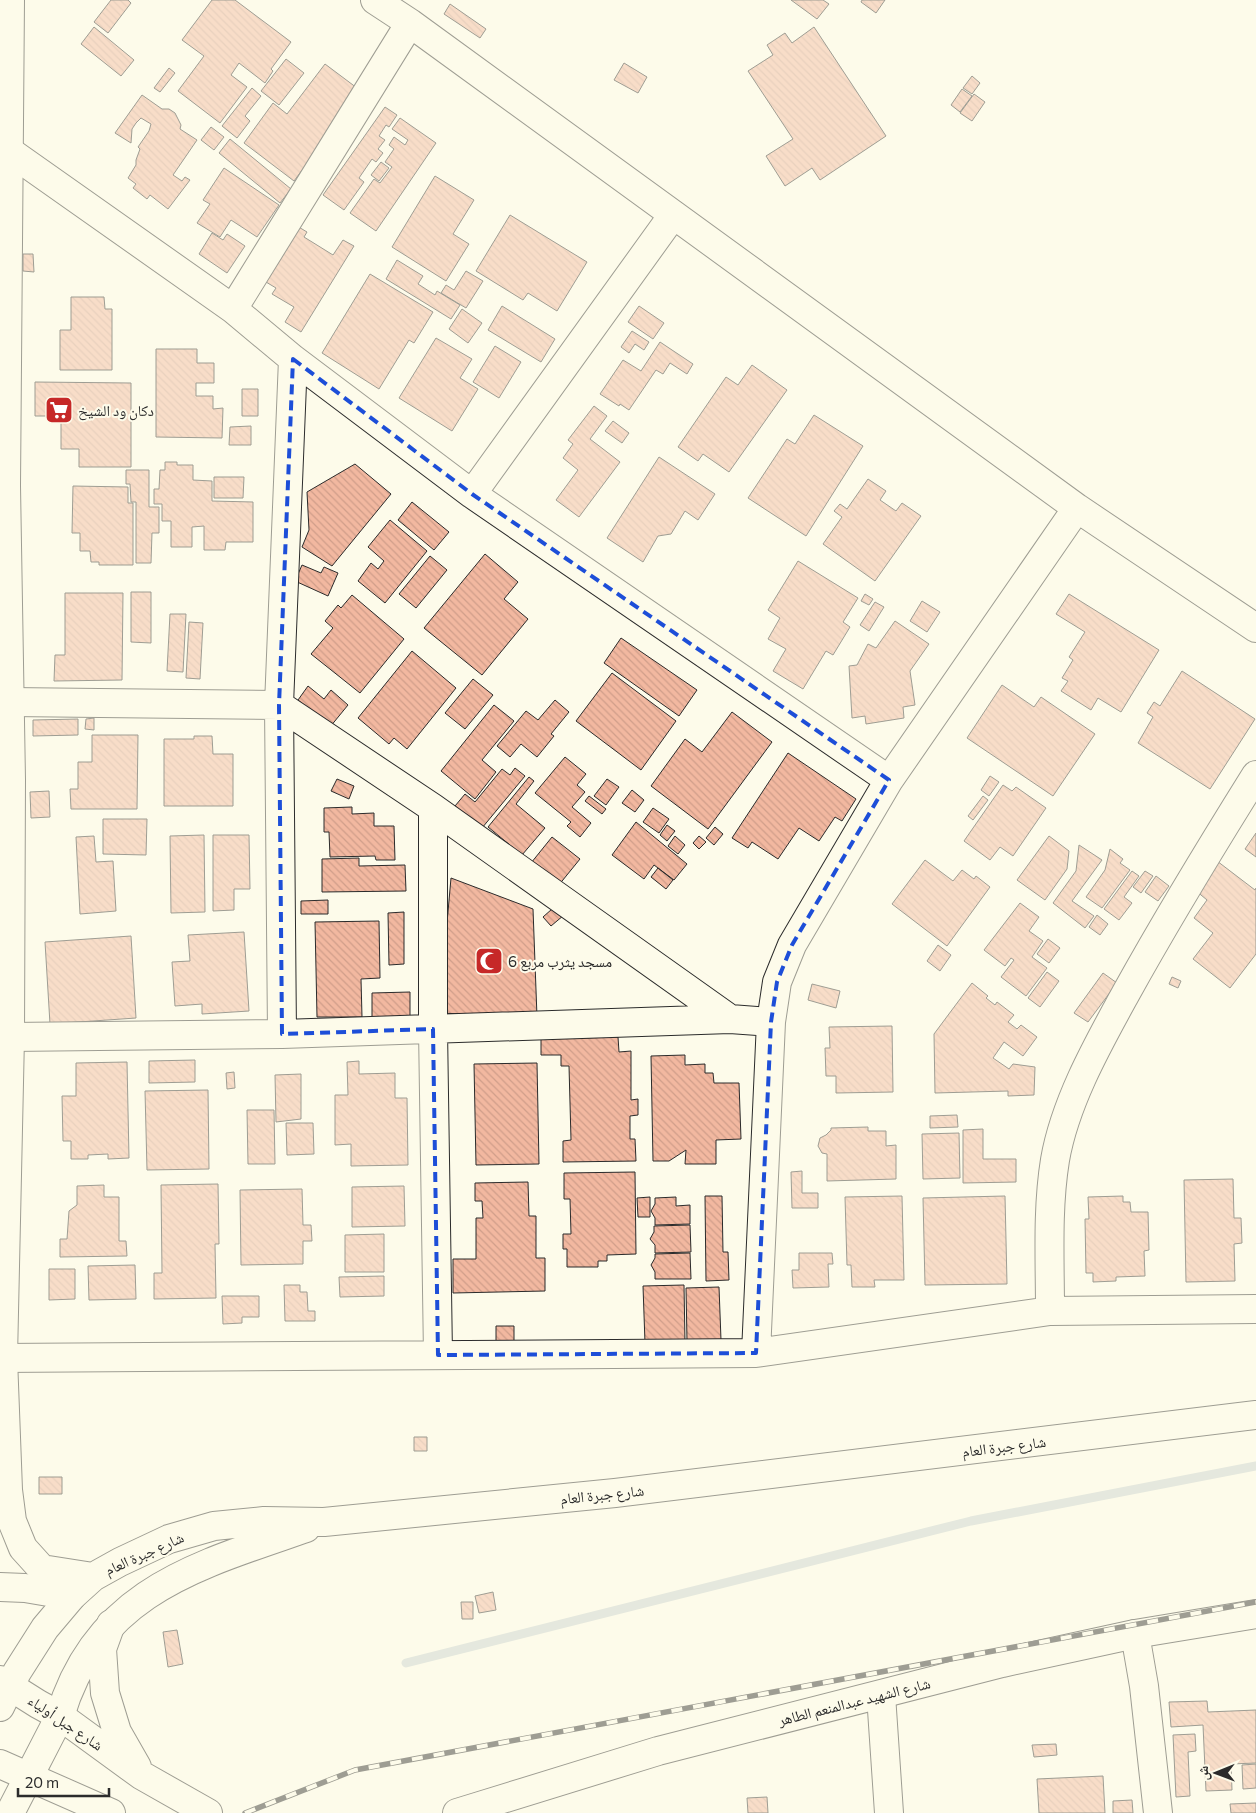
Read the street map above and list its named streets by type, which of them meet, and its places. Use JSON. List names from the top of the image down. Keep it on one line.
{"streets":{"street":["شارع جبرة العام","شارع الشهيد عبدالمنعم الطاهر","شارع جبل أولياء"]},"crossings":[["شارع جبرة العام","شارع جبل أولياء"]],"places":{"supermarket":["دكان ود الشيخ"],"mosque":["مسجد يثرب مربع 6"]},"scale_bar":"20 m","north":"left"}
